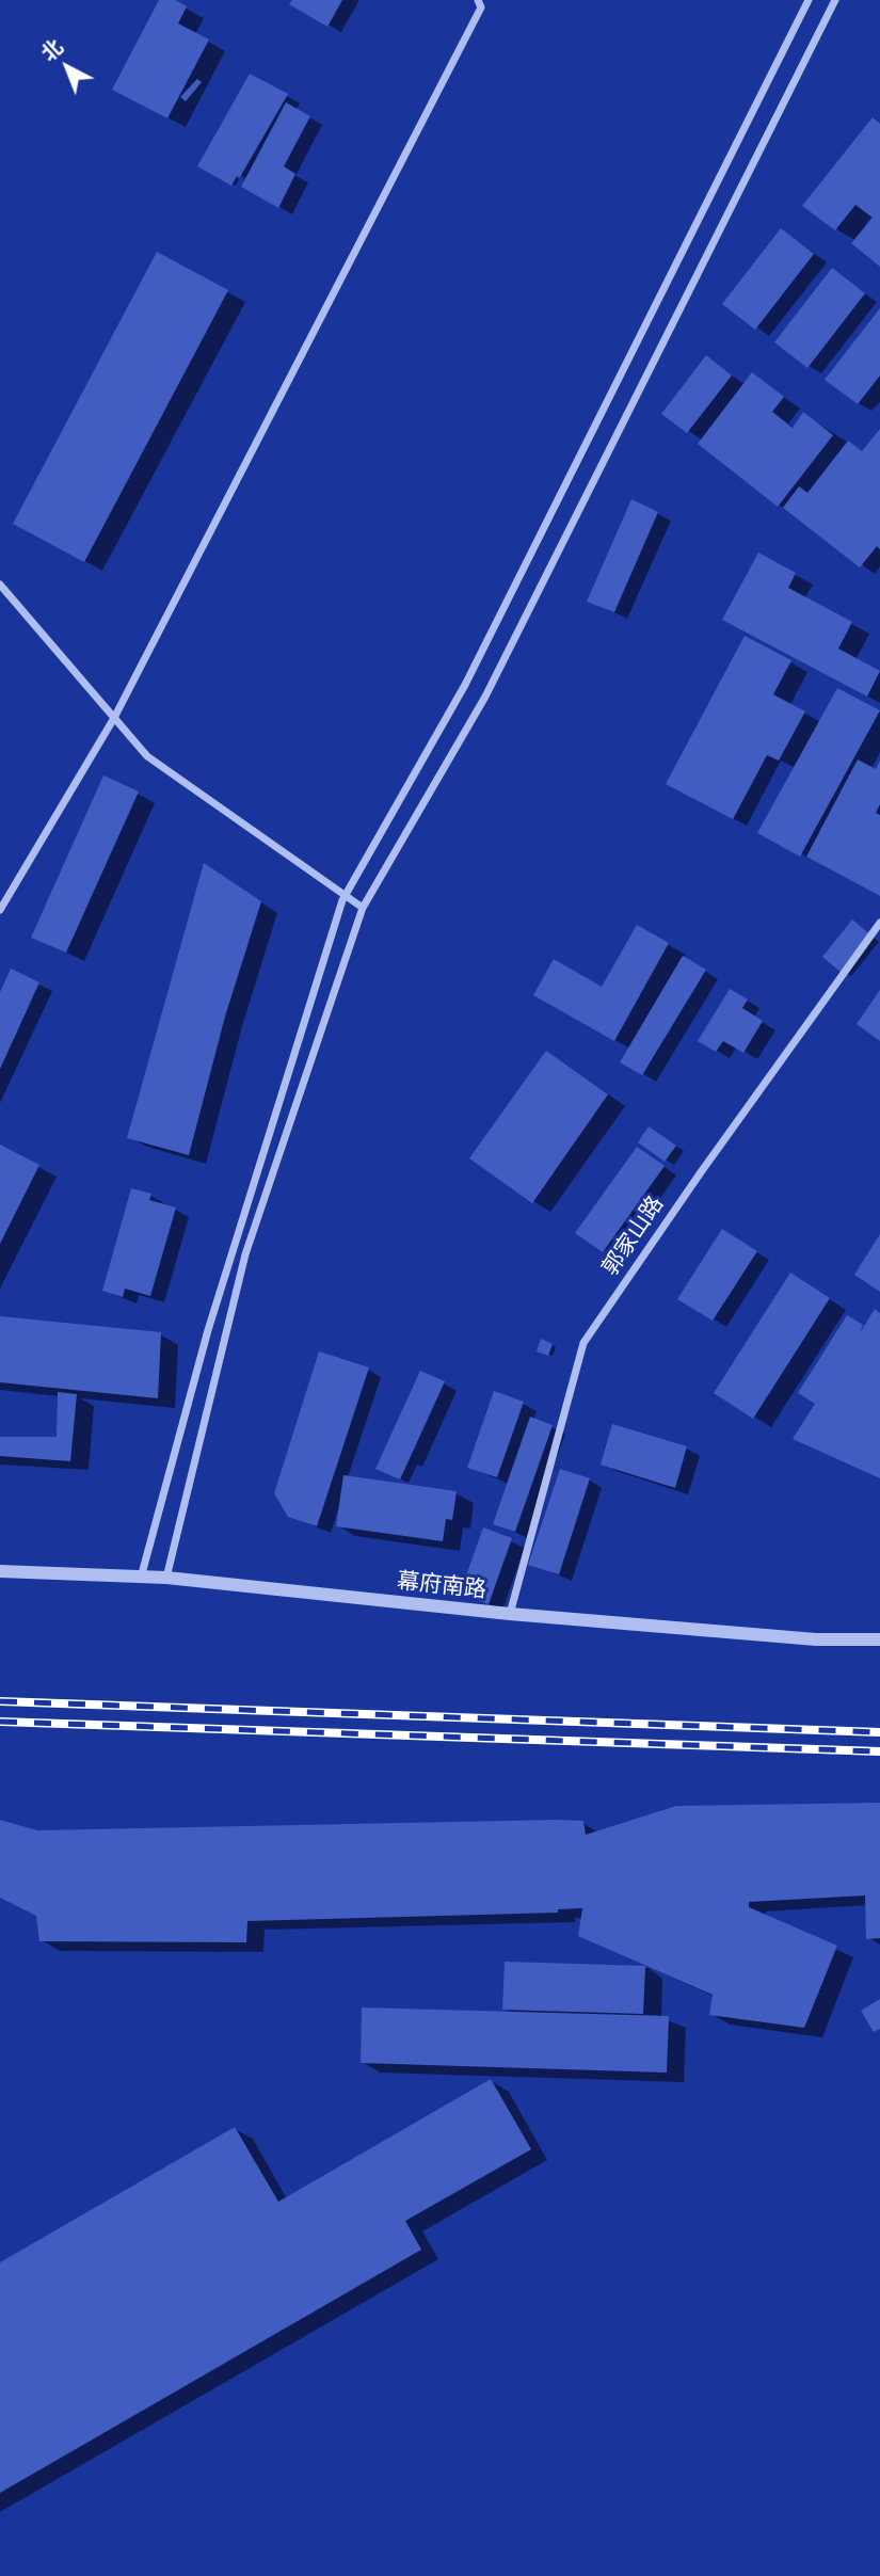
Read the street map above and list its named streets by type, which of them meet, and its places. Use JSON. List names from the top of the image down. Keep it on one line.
{"streets":{"street":["郭家山路","幕府南路"]},"crossings":[["郭家山路","幕府南路"]],"north":"top left"}
